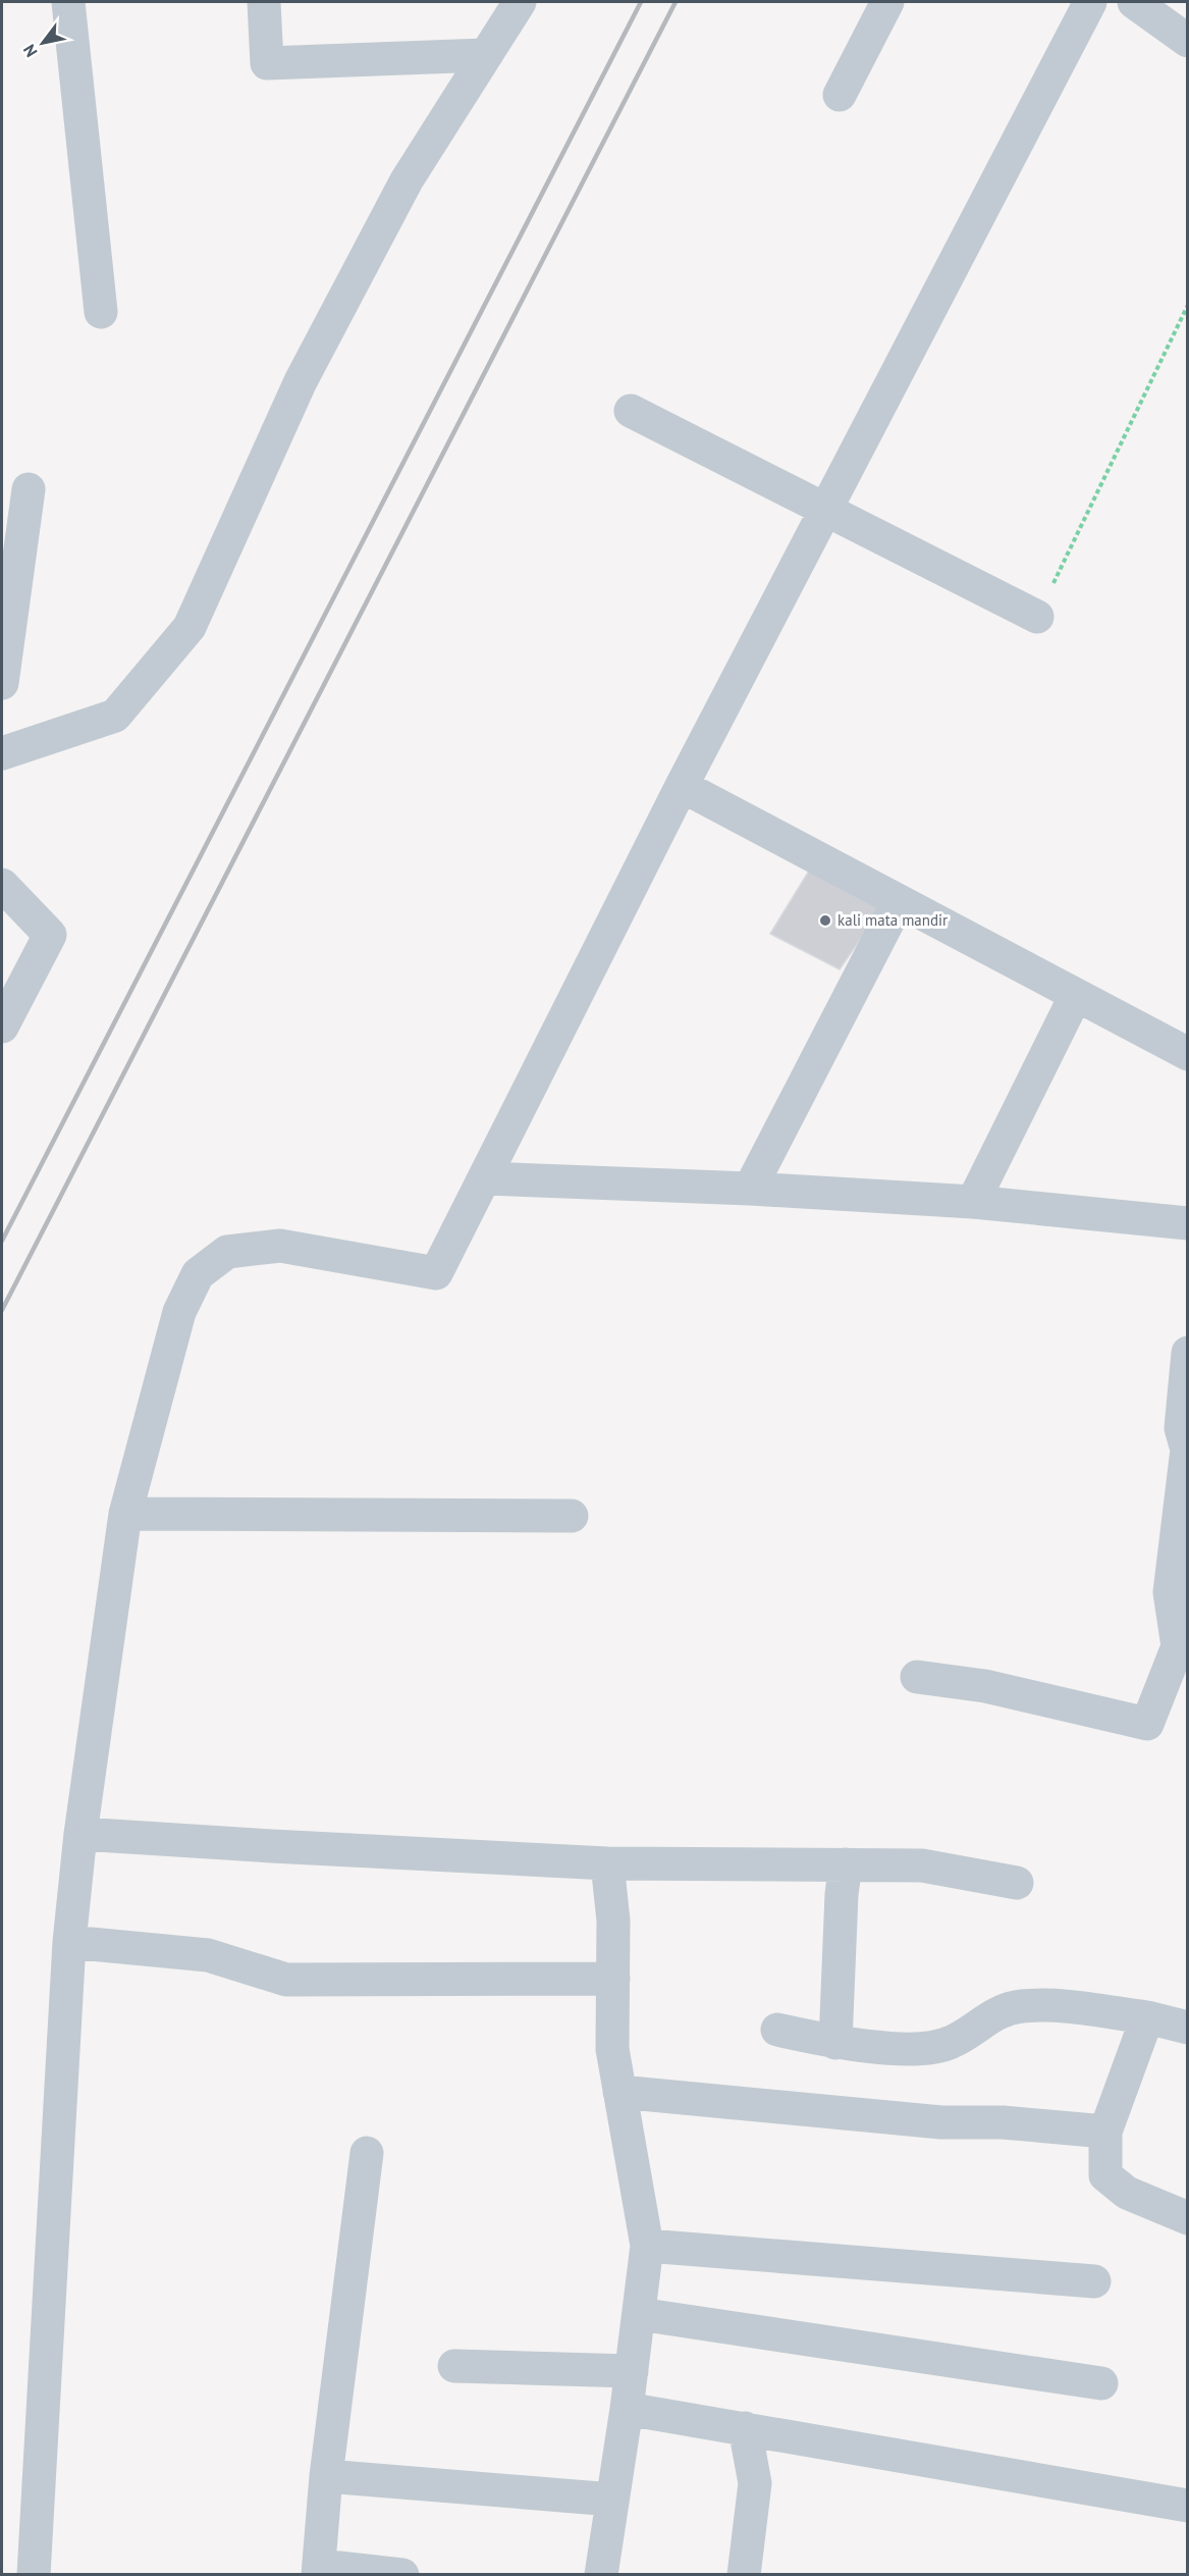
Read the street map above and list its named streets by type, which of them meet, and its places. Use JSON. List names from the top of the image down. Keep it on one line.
{"places":["kali mata mandir"],"north":"bottom left"}
